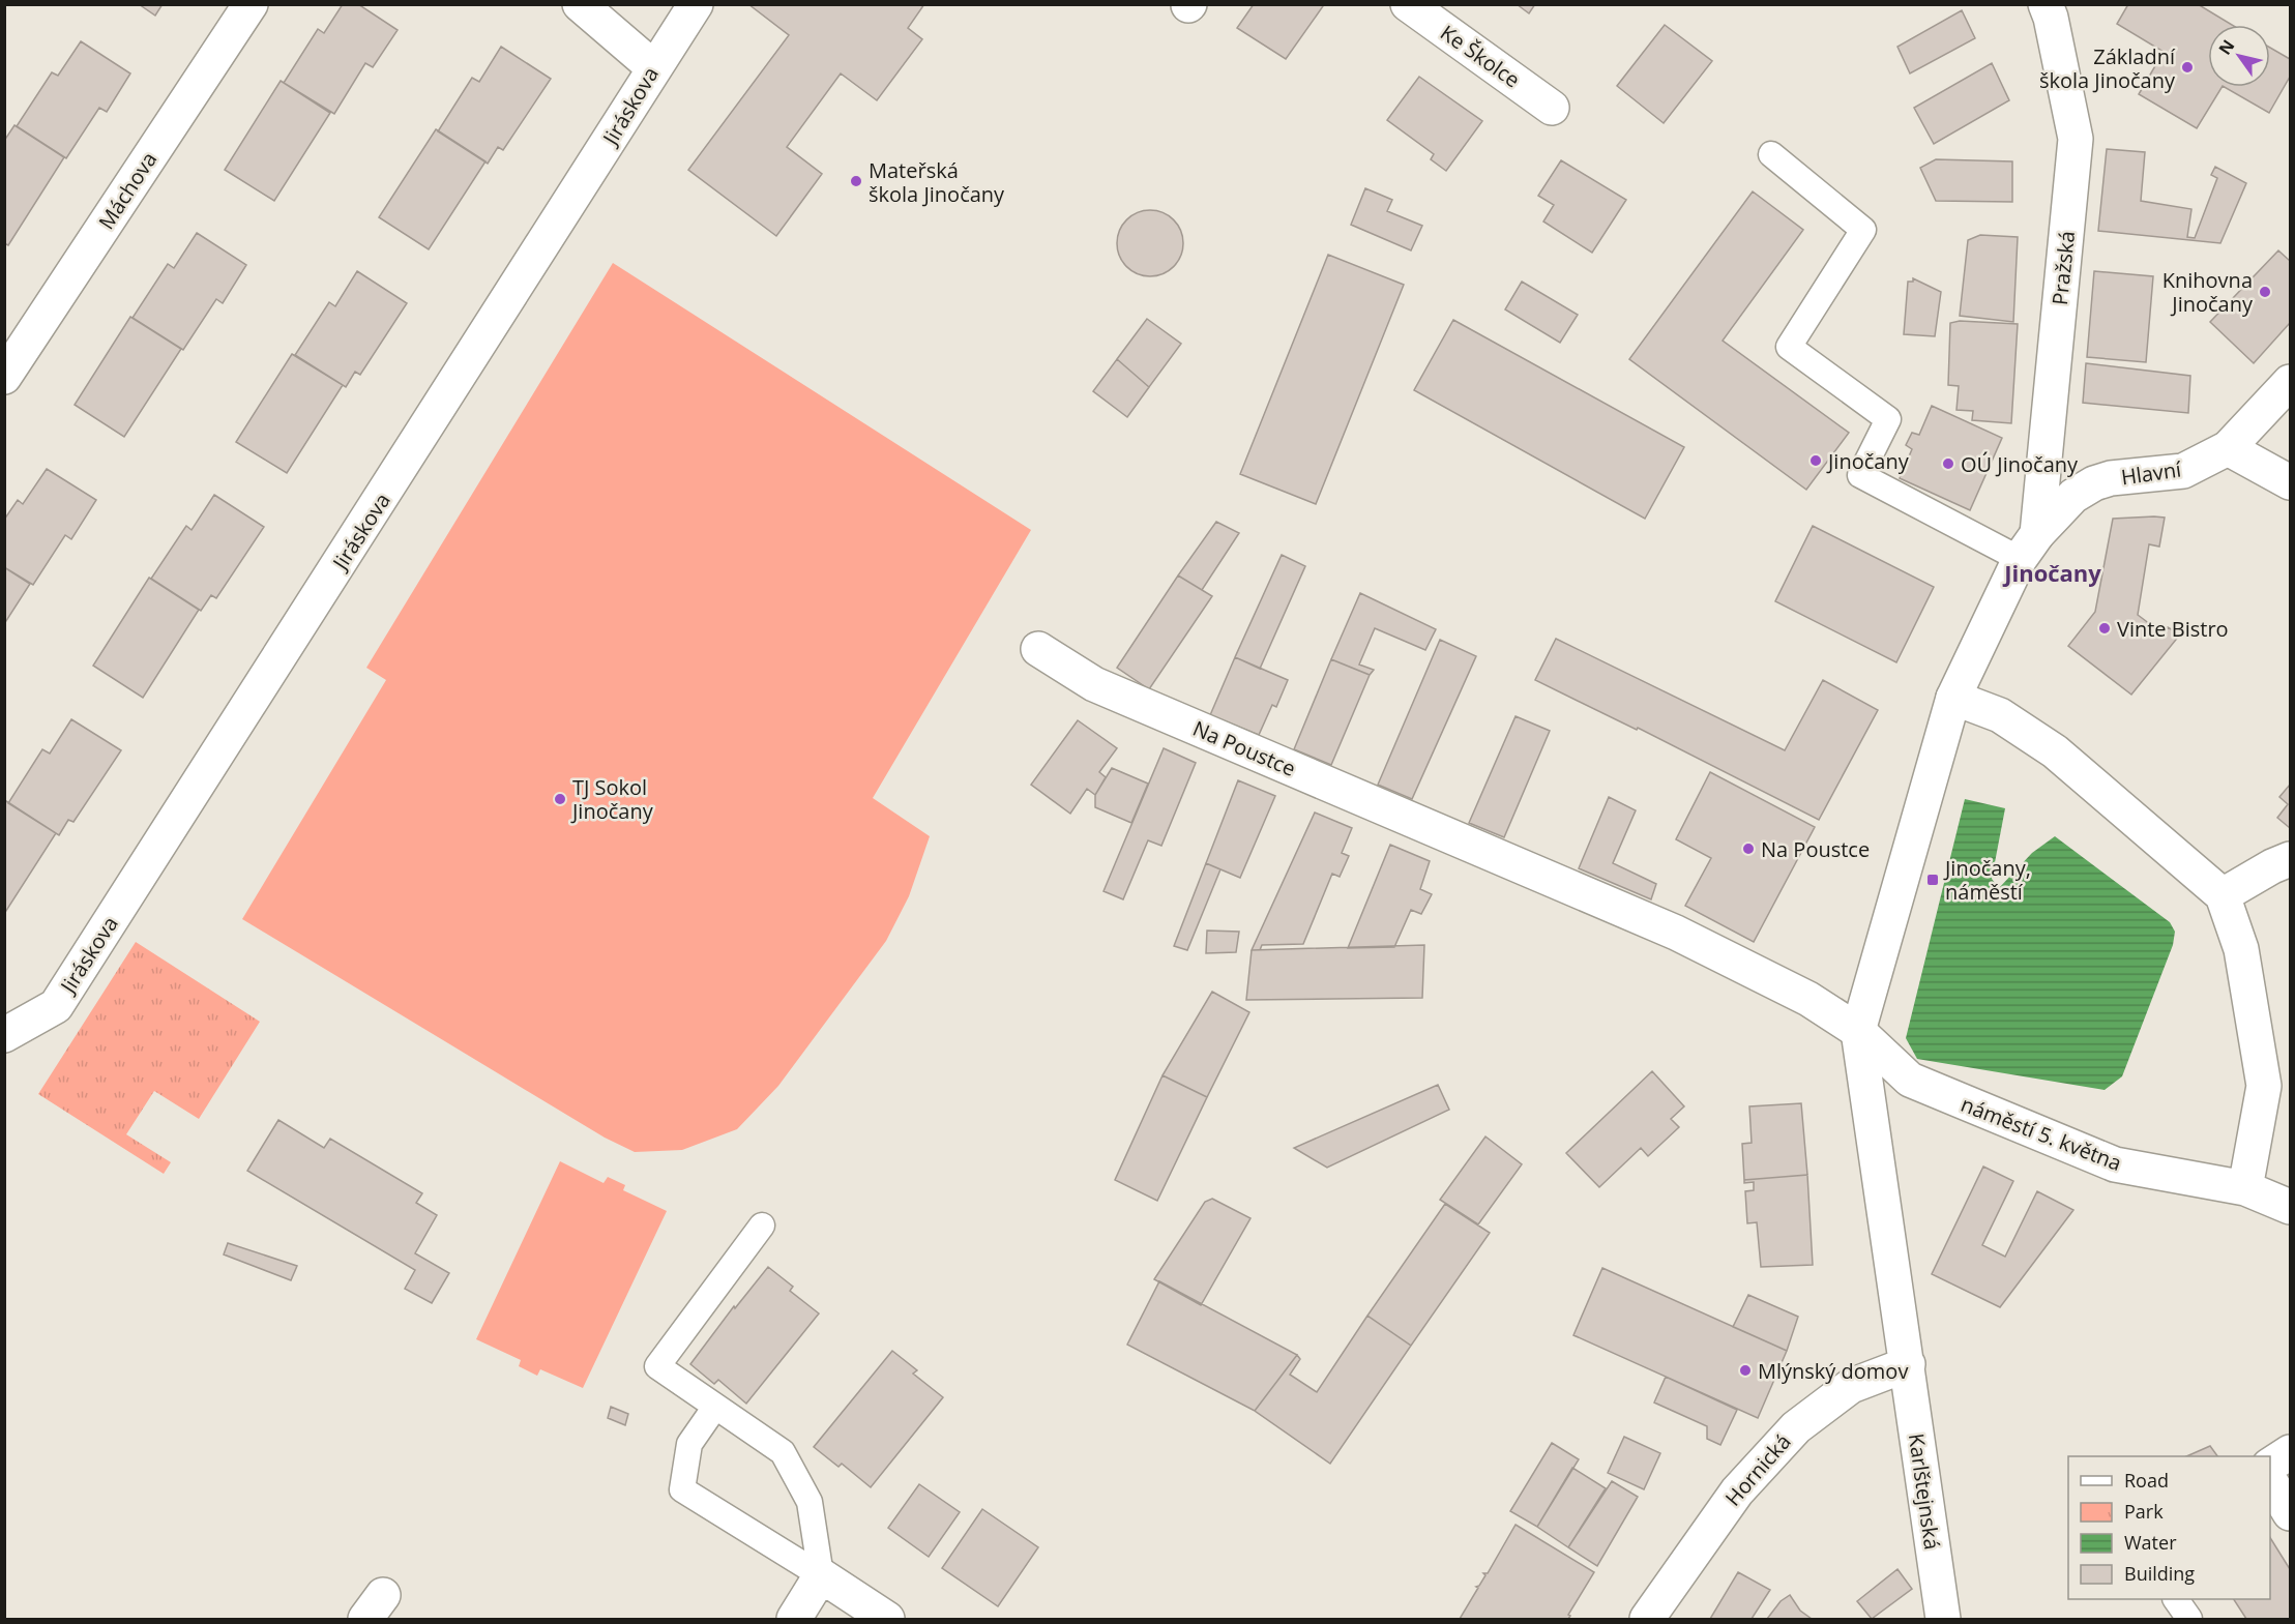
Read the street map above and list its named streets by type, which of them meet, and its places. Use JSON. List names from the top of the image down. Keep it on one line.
{"streets":{"street":["Ke Školce","Jiráskova","Máchova","Pražská","Hlavní","Na Poustce","náměstí 5. května","Hornická","Karlštejnská"]},"crossings":[["Pražská","Hlavní"],["Na Poustce","náměstí 5. května"],["Hornická","Karlštejnská"]],"districts":["Jinočany"],"places":{"other":["Základní škola Jinočany","Mateřská škola Jinočany","Knihovna Jinočany","Jinočany","OÚ Jinočany","Vinte Bistro","TJ Sokol Jinočany","Na Poustce","Mlýnský domov"],"transit":["Jinočany, náměstí"]},"legend":["Road","Park","Water","Building"],"north":"top left"}
